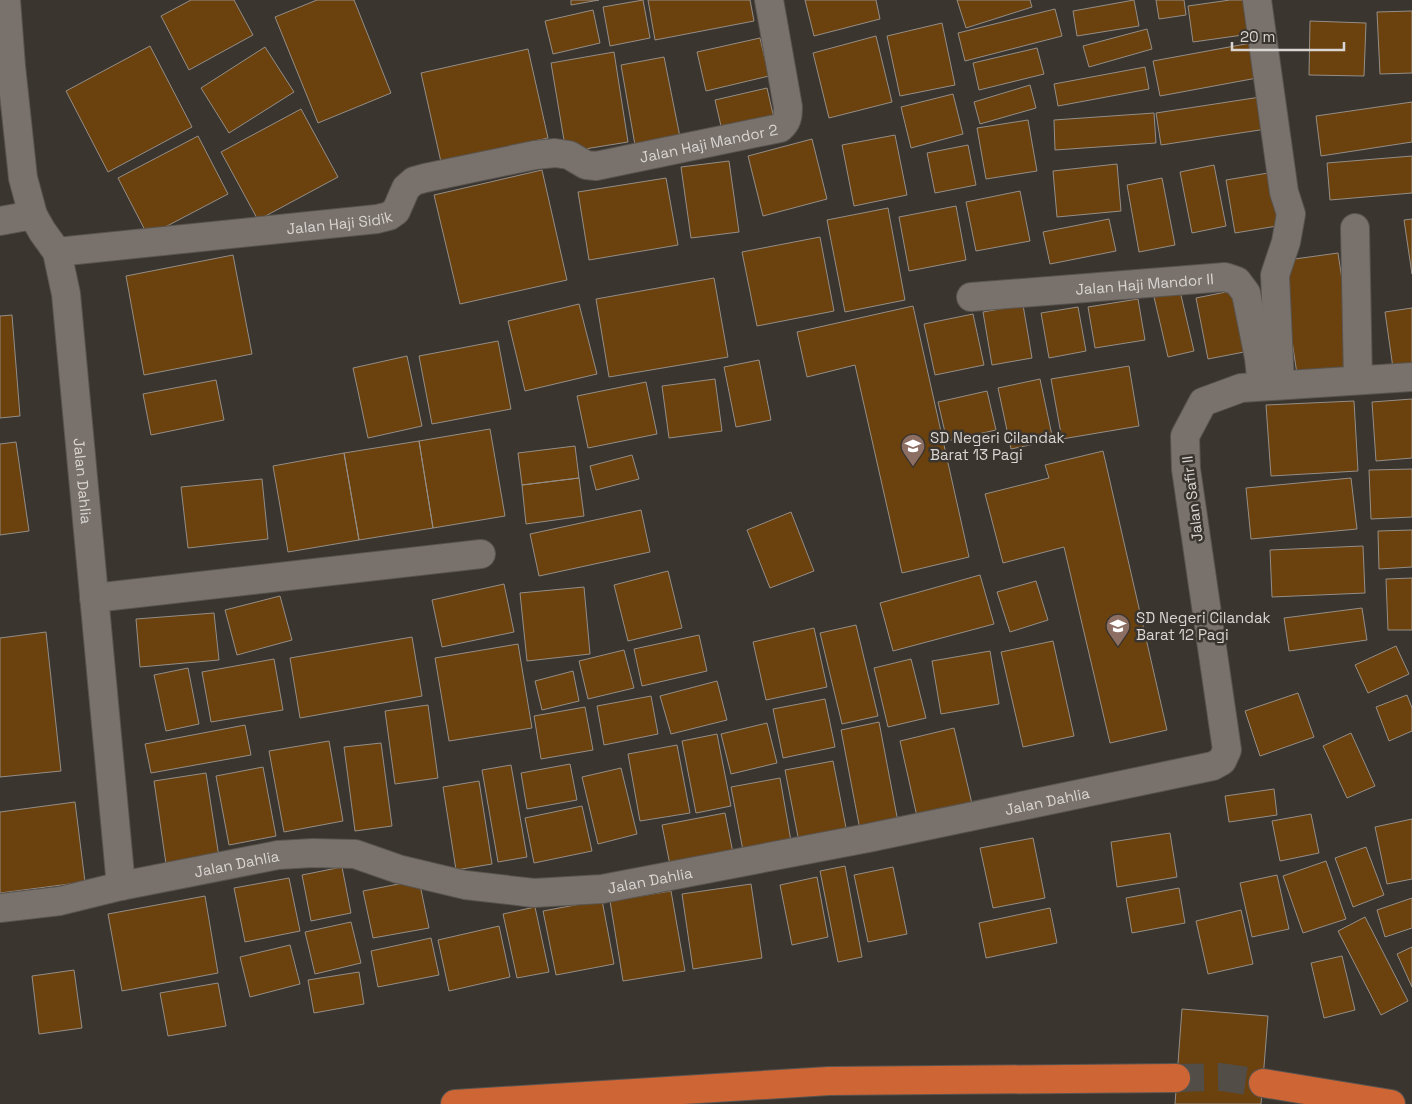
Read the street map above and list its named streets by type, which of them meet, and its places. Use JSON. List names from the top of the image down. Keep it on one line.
{"streets":{"street":["Jalan Haji Mandor 2","Jalan Haji Sidik","Jalan Haji Mandor II","Jalan Dahlia","Jalan Safir II"]},"crossings":[["Jalan Haji Mandor 2","Jalan Haji Sidik"],["Jalan Haji Sidik","Jalan Dahlia"],["Jalan Haji Mandor II","Jalan Safir II"],["Jalan Dahlia","Jalan Safir II"]],"places":{"school or university":["SD Negeri Cilandak Barat 13 Pagi","SD Negeri Cilandak Barat 12 Pagi"]},"scale_bar":"20 m"}
